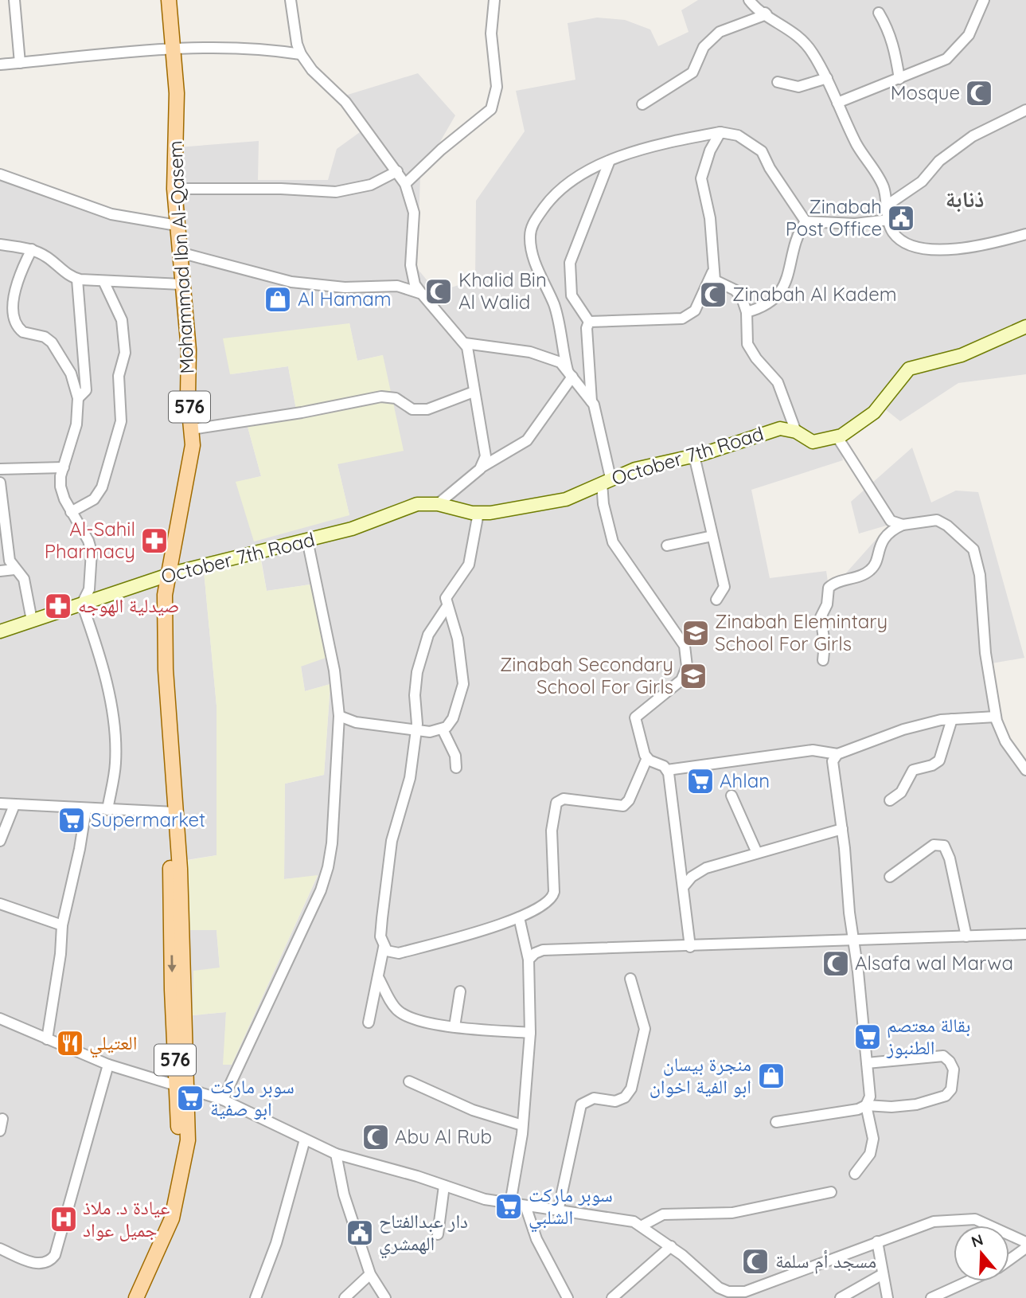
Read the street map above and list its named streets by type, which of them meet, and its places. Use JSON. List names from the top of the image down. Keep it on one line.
{"streets":{"main road":["Mohammad Ibn Al-Qasem","576"],"street":["October 7th Road"]},"crossings":[["Mohammad Ibn Al-Qasem","October 7th Road"]],"districts":["ذنابة"],"places":{"mosque":["Mosque","Khalid Bin Al Walid","Zinabah Al Kadem","Alsafa wal Marwa","Abu Al Rub","مسجد أم سلمة"],"public building":["Zinabah Post Office","دار عبدالفتاح الهمشري"],"shop":["Al Hamam","منجرة بيسان ابو الفية اخوان"],"pharmacy":["Al-Sahil Pharmacy","صيدلية الهوجه"],"school or university":["Zinabah Elemintary School For Girls","Zinabah Secondary School For Girls"],"supermarket":["Ahlan","Supermarket","بقالة معتصم الطنبوز","سوبر ماركت ابو صفية","سوبر ماركت الشلبي"],"restaurant":["العتيلي"],"hospital":["عيادة د. ملاذ جميل عواد"]},"north":"top"}
